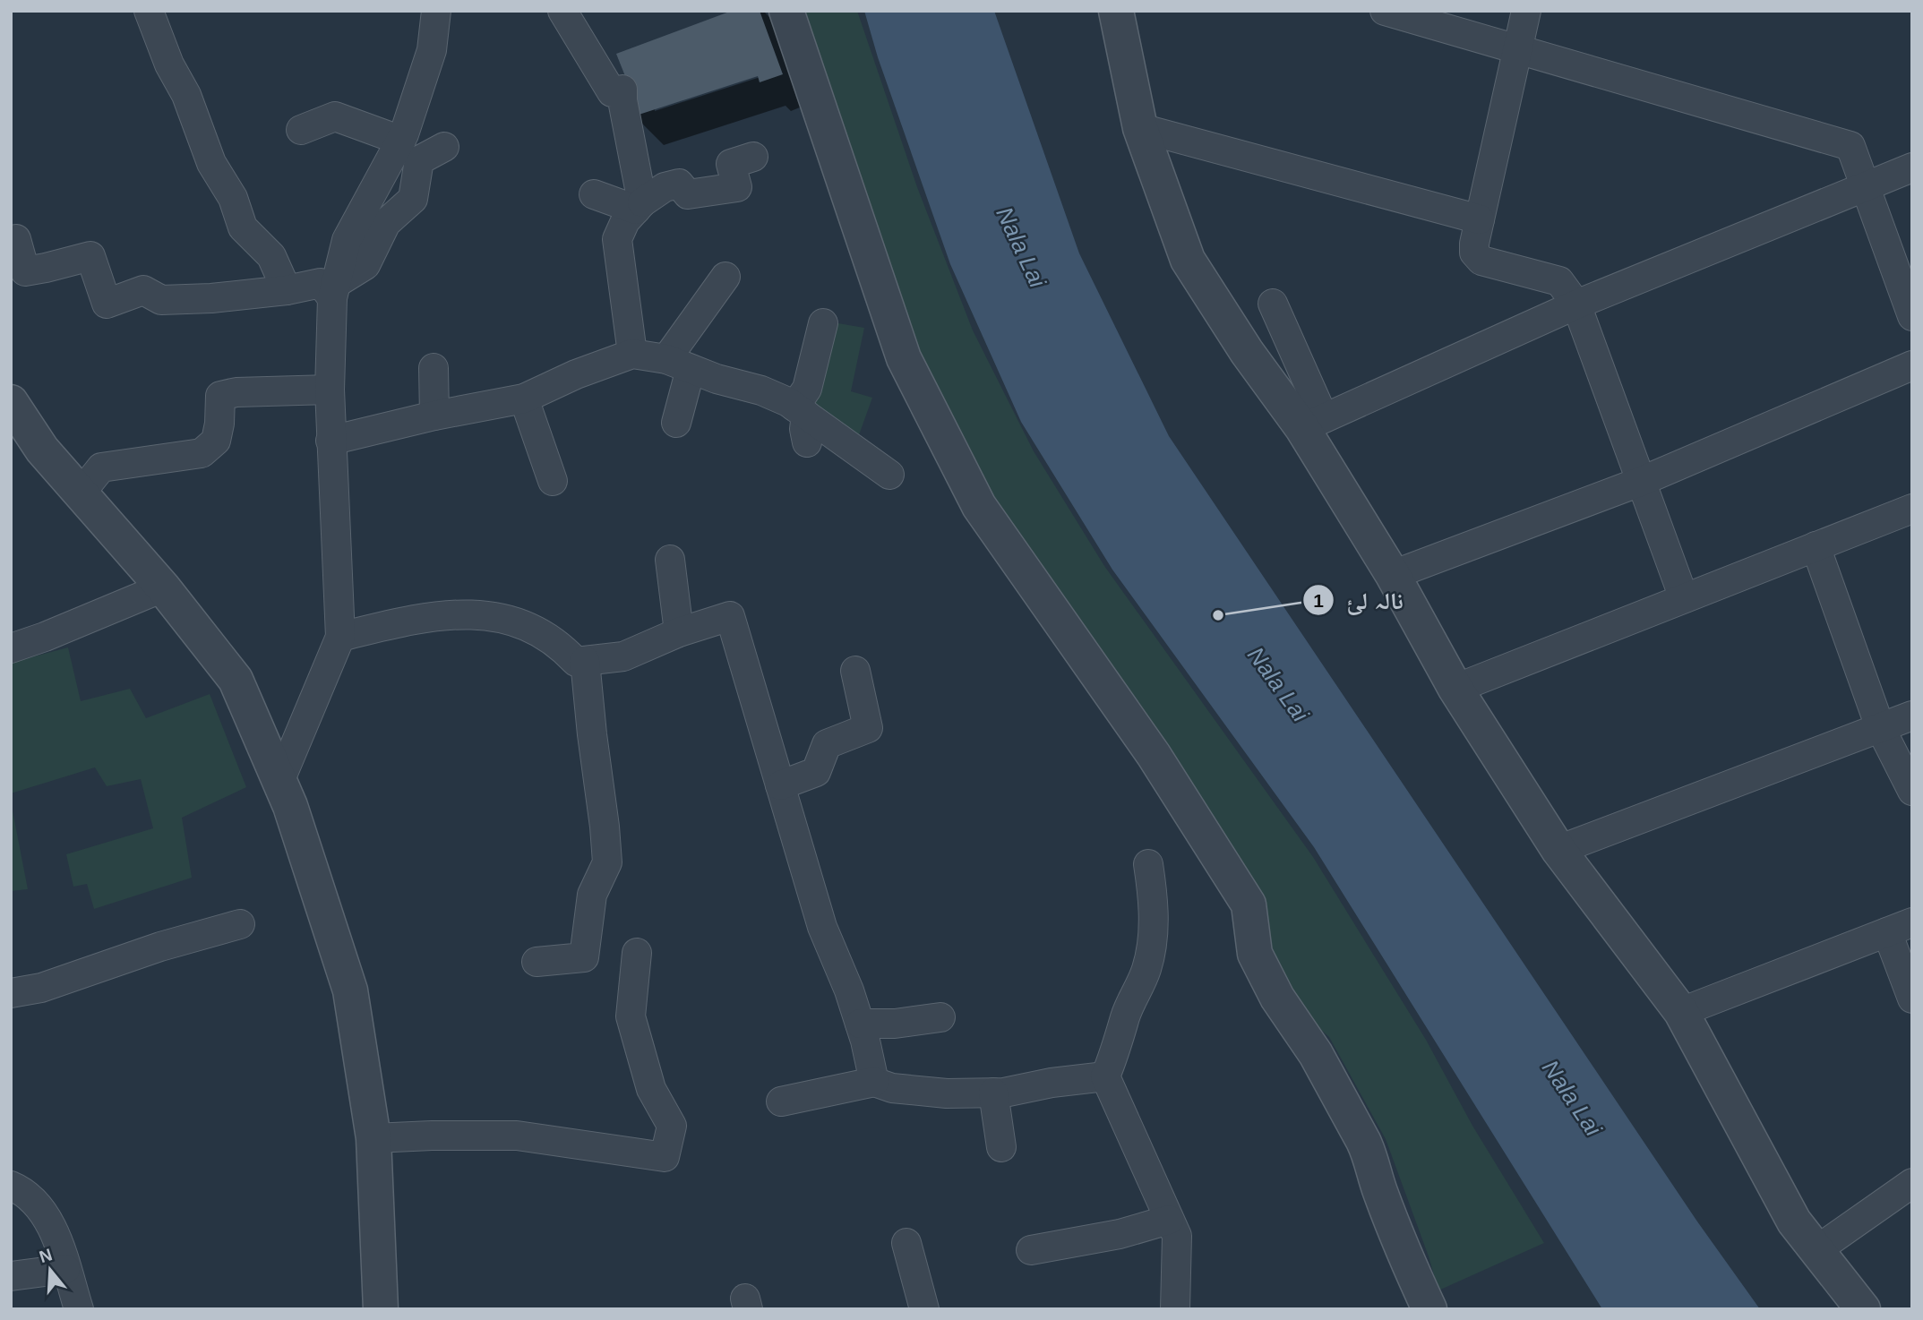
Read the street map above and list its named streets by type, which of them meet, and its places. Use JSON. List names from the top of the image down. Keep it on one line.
{"water":["Nala Lai"],"places":["نالہ لئ"],"north":"top"}
